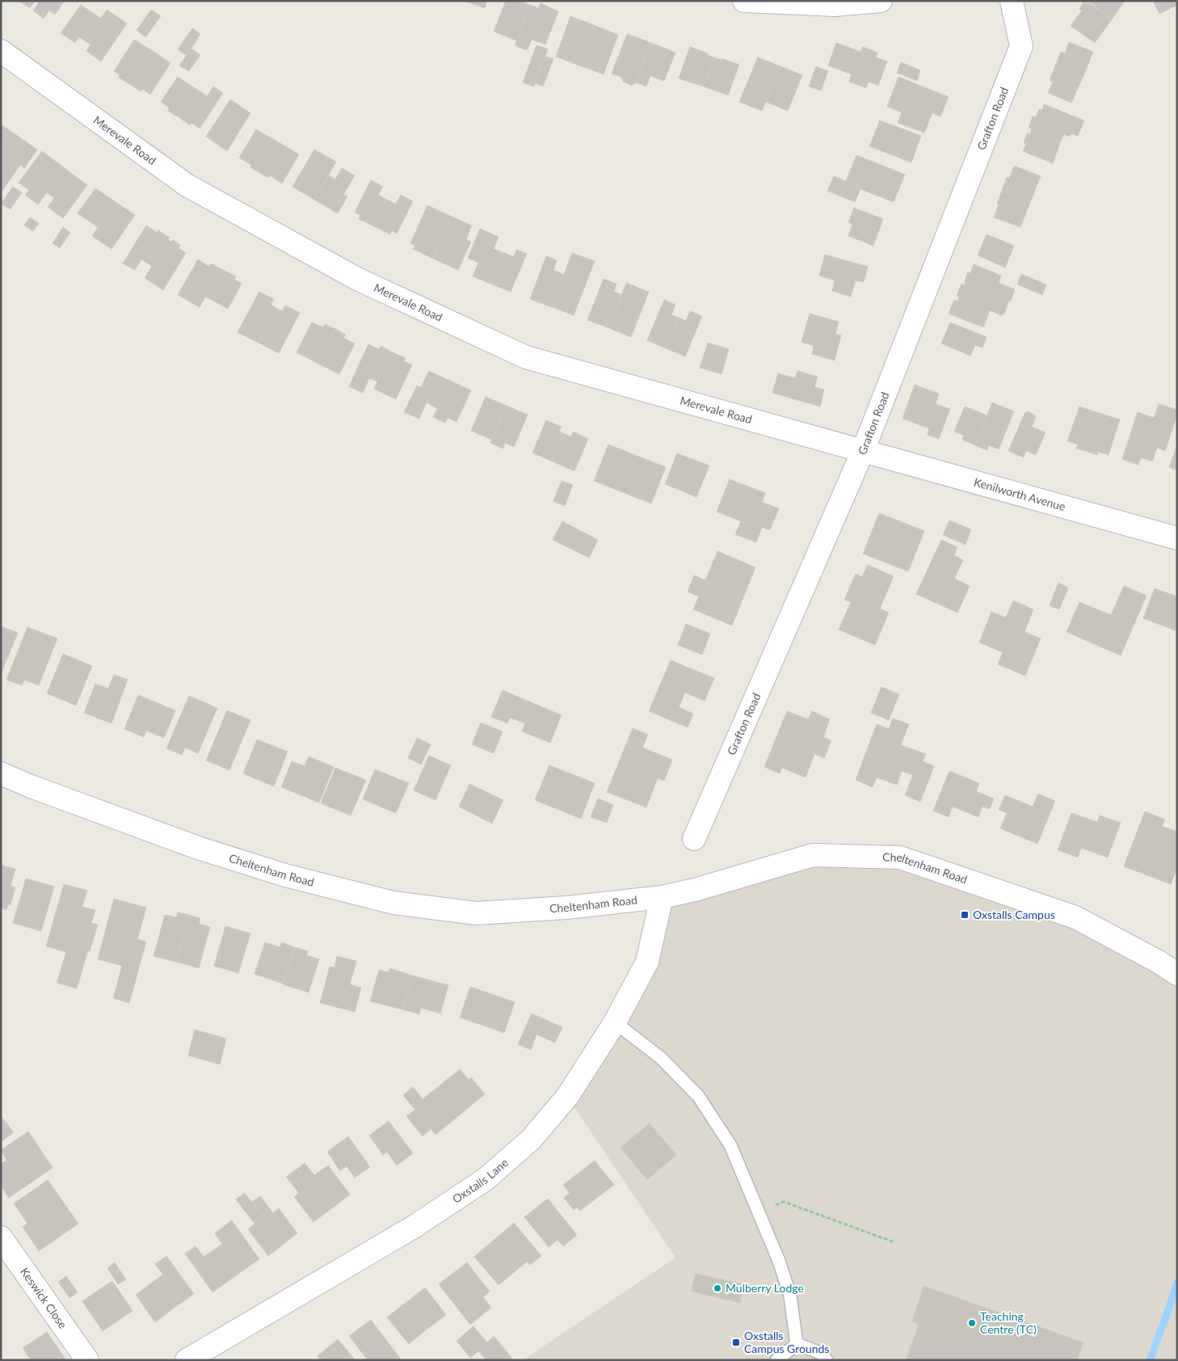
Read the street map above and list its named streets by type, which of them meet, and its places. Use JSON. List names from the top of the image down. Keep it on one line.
{"streets":{"street":["Grafton Road","Merevale Road","Kenilworth Avenue","Cheltenham Road","Oxstalls Lane","Keswick Close"]},"crossings":[["Grafton Road","Merevale Road"],["Grafton Road","Kenilworth Avenue"],["Merevale Road","Kenilworth Avenue"],["Cheltenham Road","Oxstalls Lane"]],"places":{"transit":["Oxstalls Campus","Oxstalls Campus Grounds"],"other":["Mulberry Lodge","Teaching Centre (TC)"]}}
